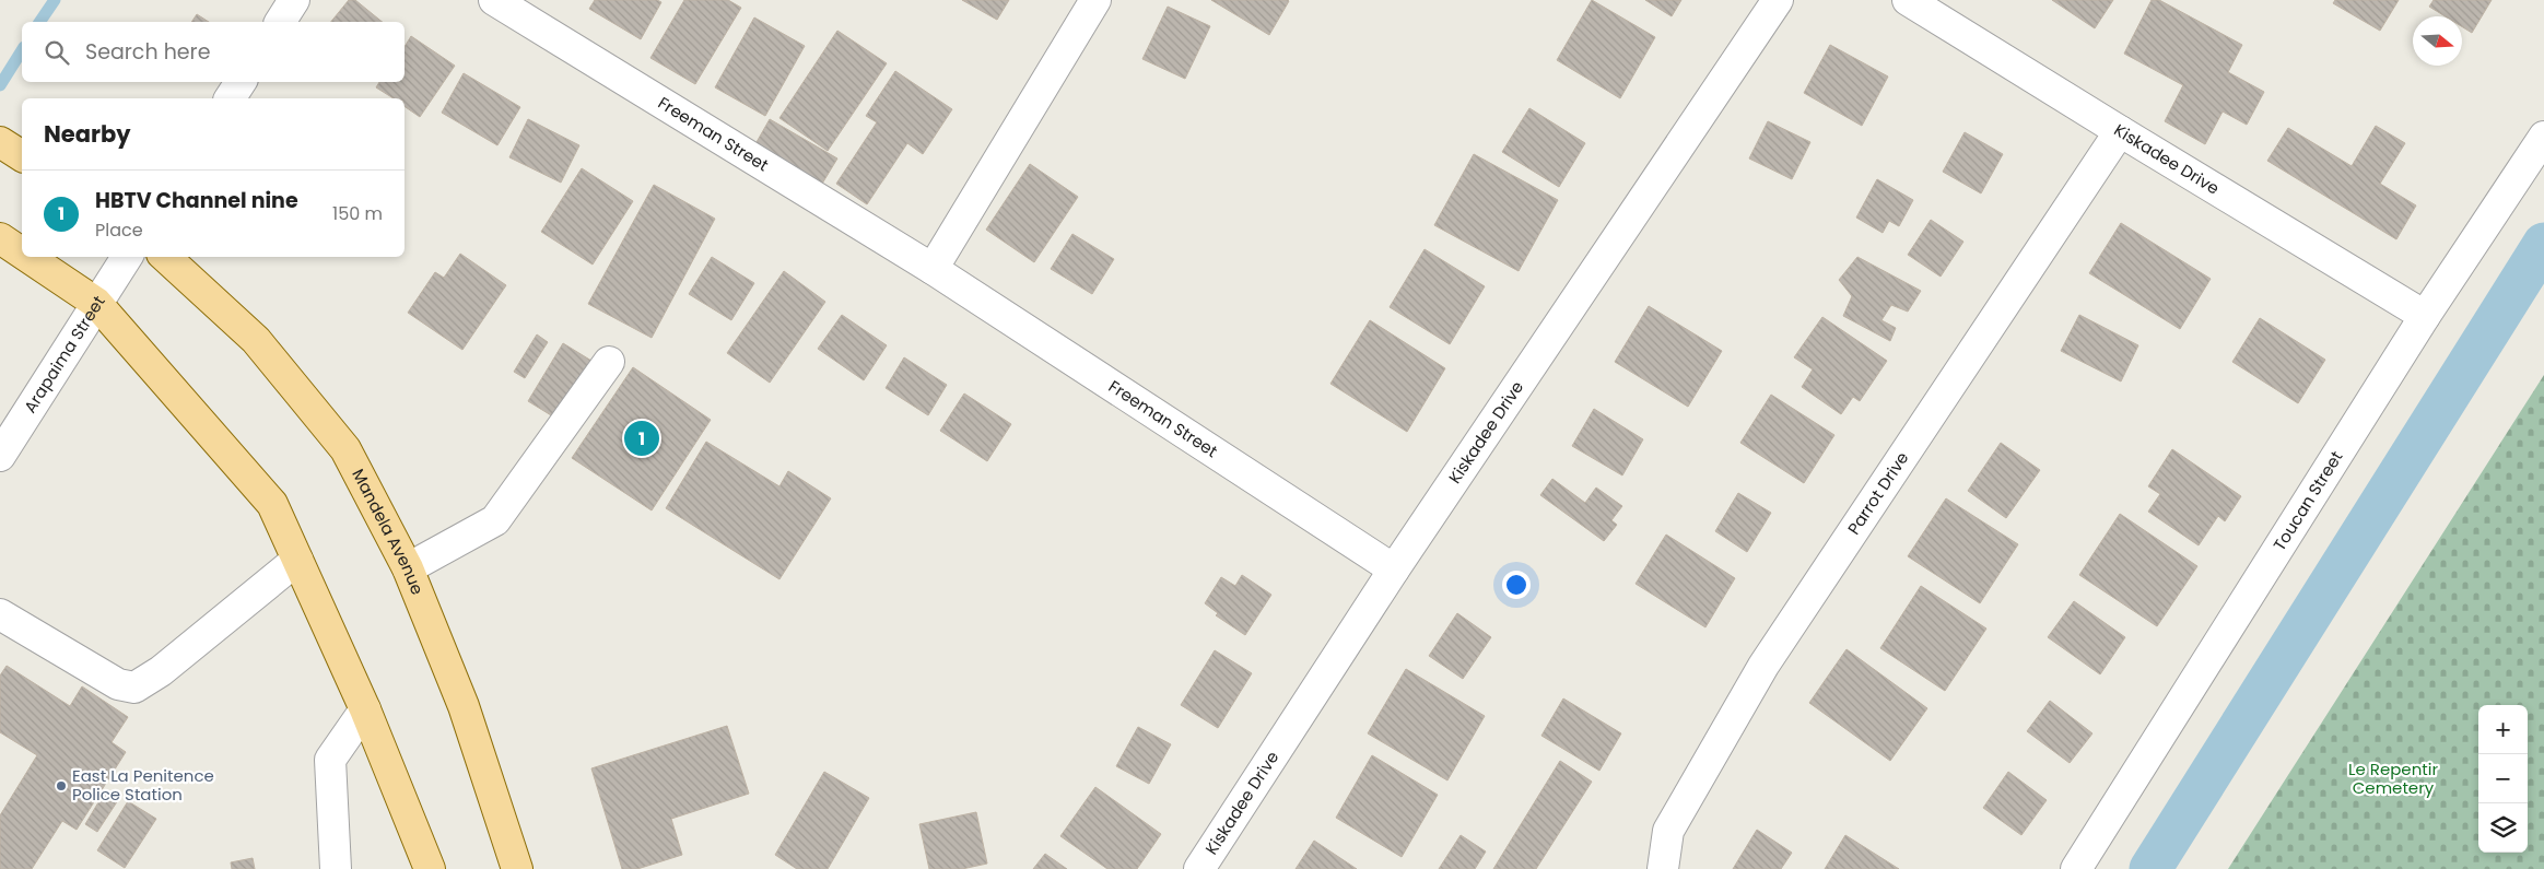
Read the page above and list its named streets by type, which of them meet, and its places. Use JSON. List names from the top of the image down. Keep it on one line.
{"streets":{"main road":["Mandela Avenue"],"street":["Freeman Street","Kiskadee Drive","Arapaima Street","Parrot Drive","Toucan Street"]},"crossings":[["Freeman Street","Kiskadee Drive"],["Kiskadee Drive","Parrot Drive"],["Kiskadee Drive","Toucan Street"]],"parks":["Le Repentir Cemetery"],"places":["East La Penitence Police Station"],"north":"right","page":{"search":"Search here","heading":"Nearby","list":[{"mark":"1","name":"HBTV Channel nine","note":"Place","value":"150 m"}],"pins":"1","map_buttons":["+","−"]}}
